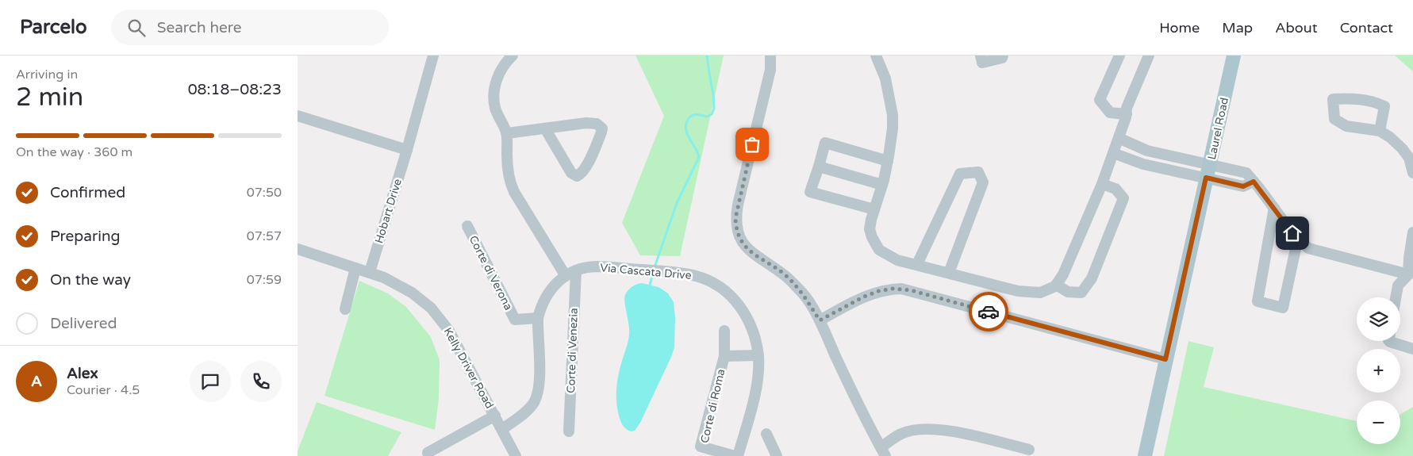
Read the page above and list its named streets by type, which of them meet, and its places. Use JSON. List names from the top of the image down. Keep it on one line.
{"streets":{"main road":["Laurel Road"],"street":["Hobart Drive","Via Cascata Drive","Corte di Verona","Corte di Venezia","Kelly Driver Road","Corte di Roma"]},"crossings":[["Hobart Drive","Kelly Driver Road"],["Via Cascata Drive","Corte di Verona"],["Via Cascata Drive","Corte di Venezia"],["Via Cascata Drive","Kelly Driver Road"],["Via Cascata Drive","Corte di Roma"]],"page":{"header":"Parcelo","search":"Search here","nav":["Home","Map","About","Contact"],"heading":["2 min","Arriving in","08:18–08:23"],"panel":["Alex","Courier · 4.5"],"bar":"On the way · 360 m","list":[["Confirmed","07:50"],["Preparing","07:57"],["On the way","07:59"],"Delivered"],"map_buttons":["+","−"],"round":"A"}}
